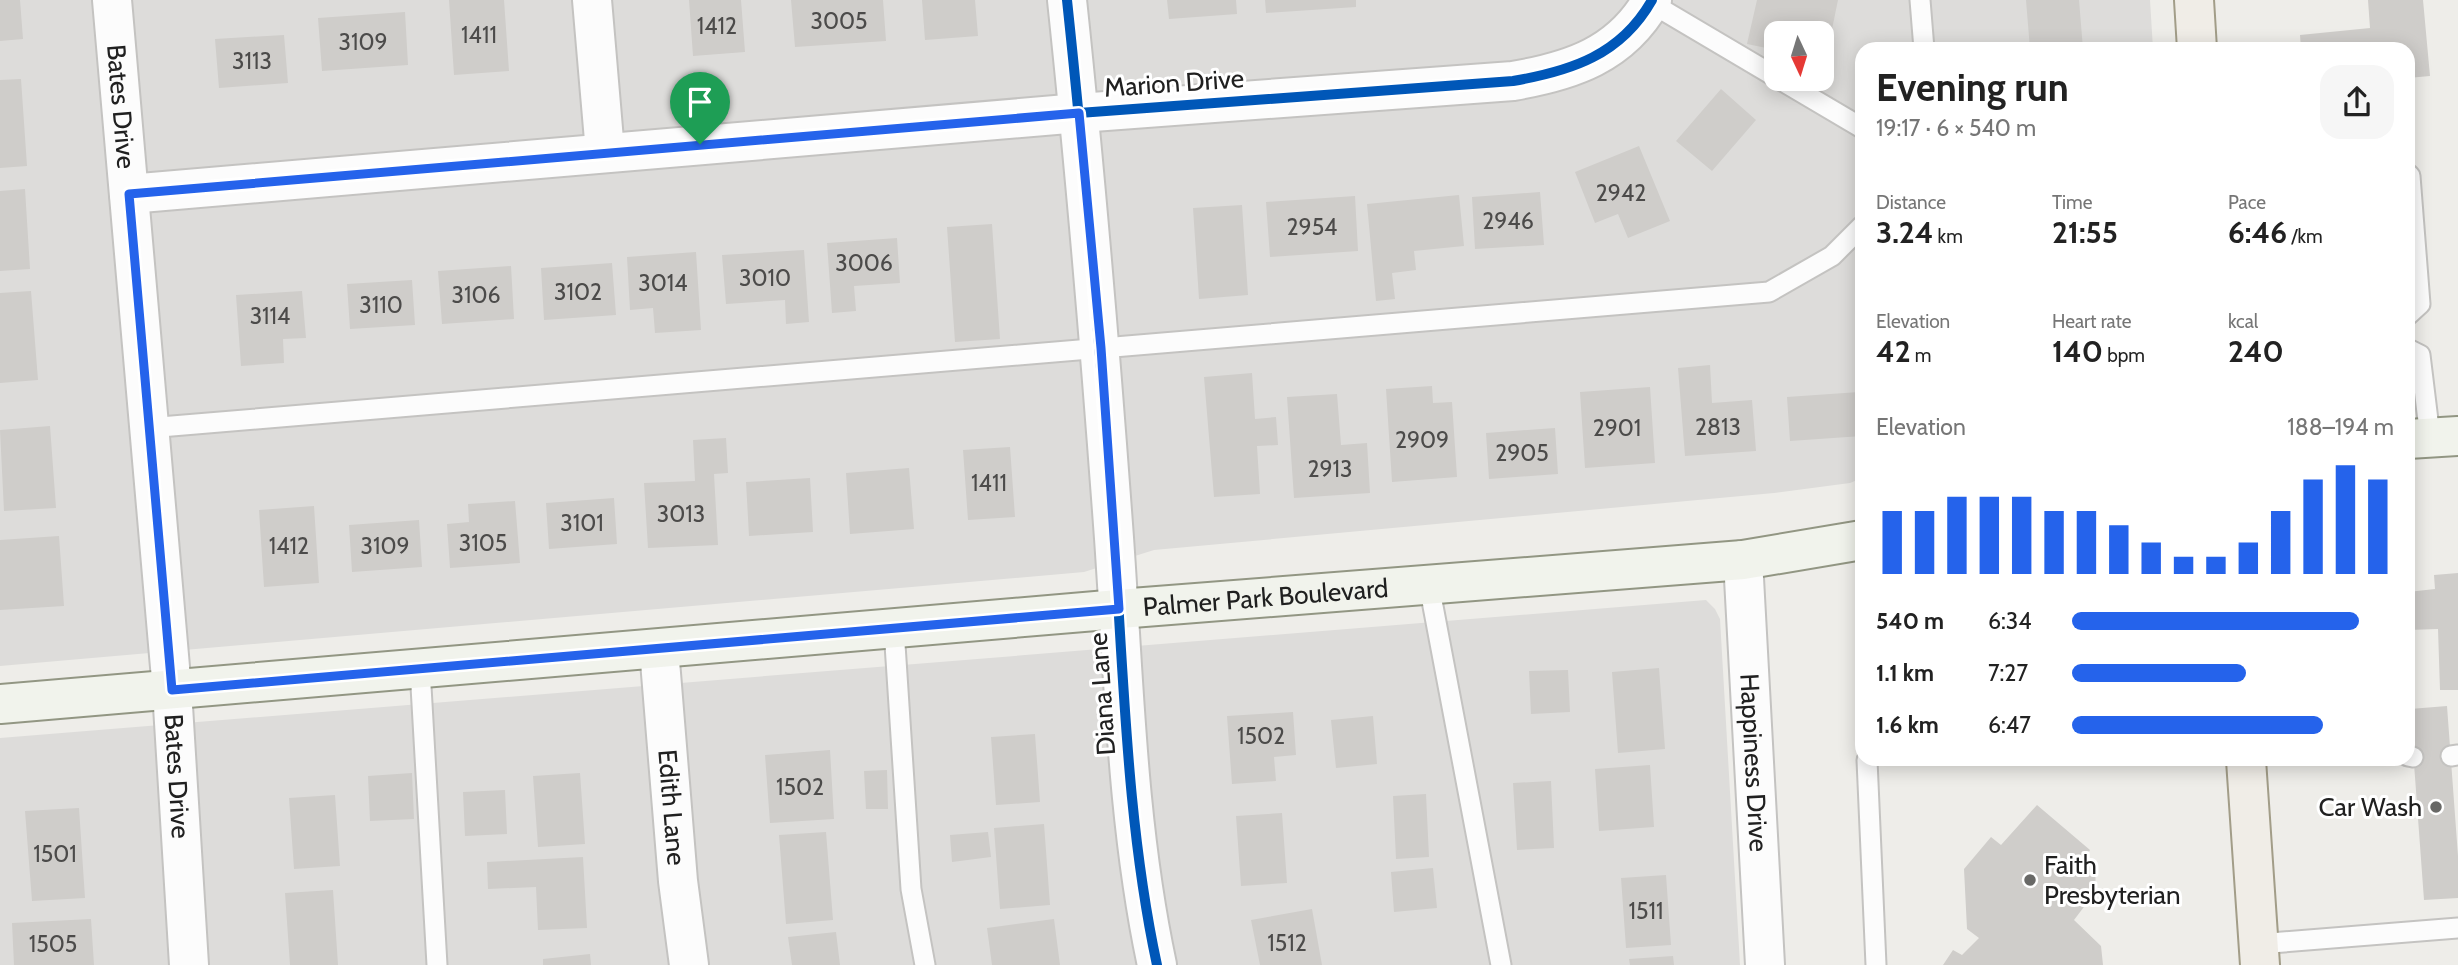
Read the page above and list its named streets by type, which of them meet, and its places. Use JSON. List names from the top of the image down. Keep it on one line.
{"streets":{"main road":["Palmer Park Boulevard"],"street":["Marion Drive","Bates Drive","Diana Lane","Happiness Drive","Edith Lane"]},"crossings":[["Marion Drive","Bates Drive"],["Marion Drive","Diana Lane"],["Bates Drive","Palmer Park Boulevard"],["Palmer Park Boulevard","Diana Lane"],["Palmer Park Boulevard","Happiness Drive"],["Palmer Park Boulevard","Edith Lane"]],"places":["Car Wash","Faith Presbyterian"],"house_numbers":["3005","1412","1411","3109","3113","2942","2946","2954","3006","3010","3014","3102","3106","3110","3114","2813","2901","2909","2905","2913","1411","3013","3101","3105","1412","3109","1502","1502","1501","1511","1512","1505"],"north":"bottom","page":{"heading":["Evening run","19:17 · 6 × 540 m"],"stats":[["Distance","3.24 km"],["Time","21:55"],["Pace","6:46 /km"],["Elevation","42 m"],["Heart rate","140 bpm"],["kcal","240"]],"chart":["Elevation","188–194 m"],"list":[{"name":"540 m","note":"6:34"},{"name":"1.1 km","note":"7:27"},{"name":"1.6 km","note":"6:47"}]}}
